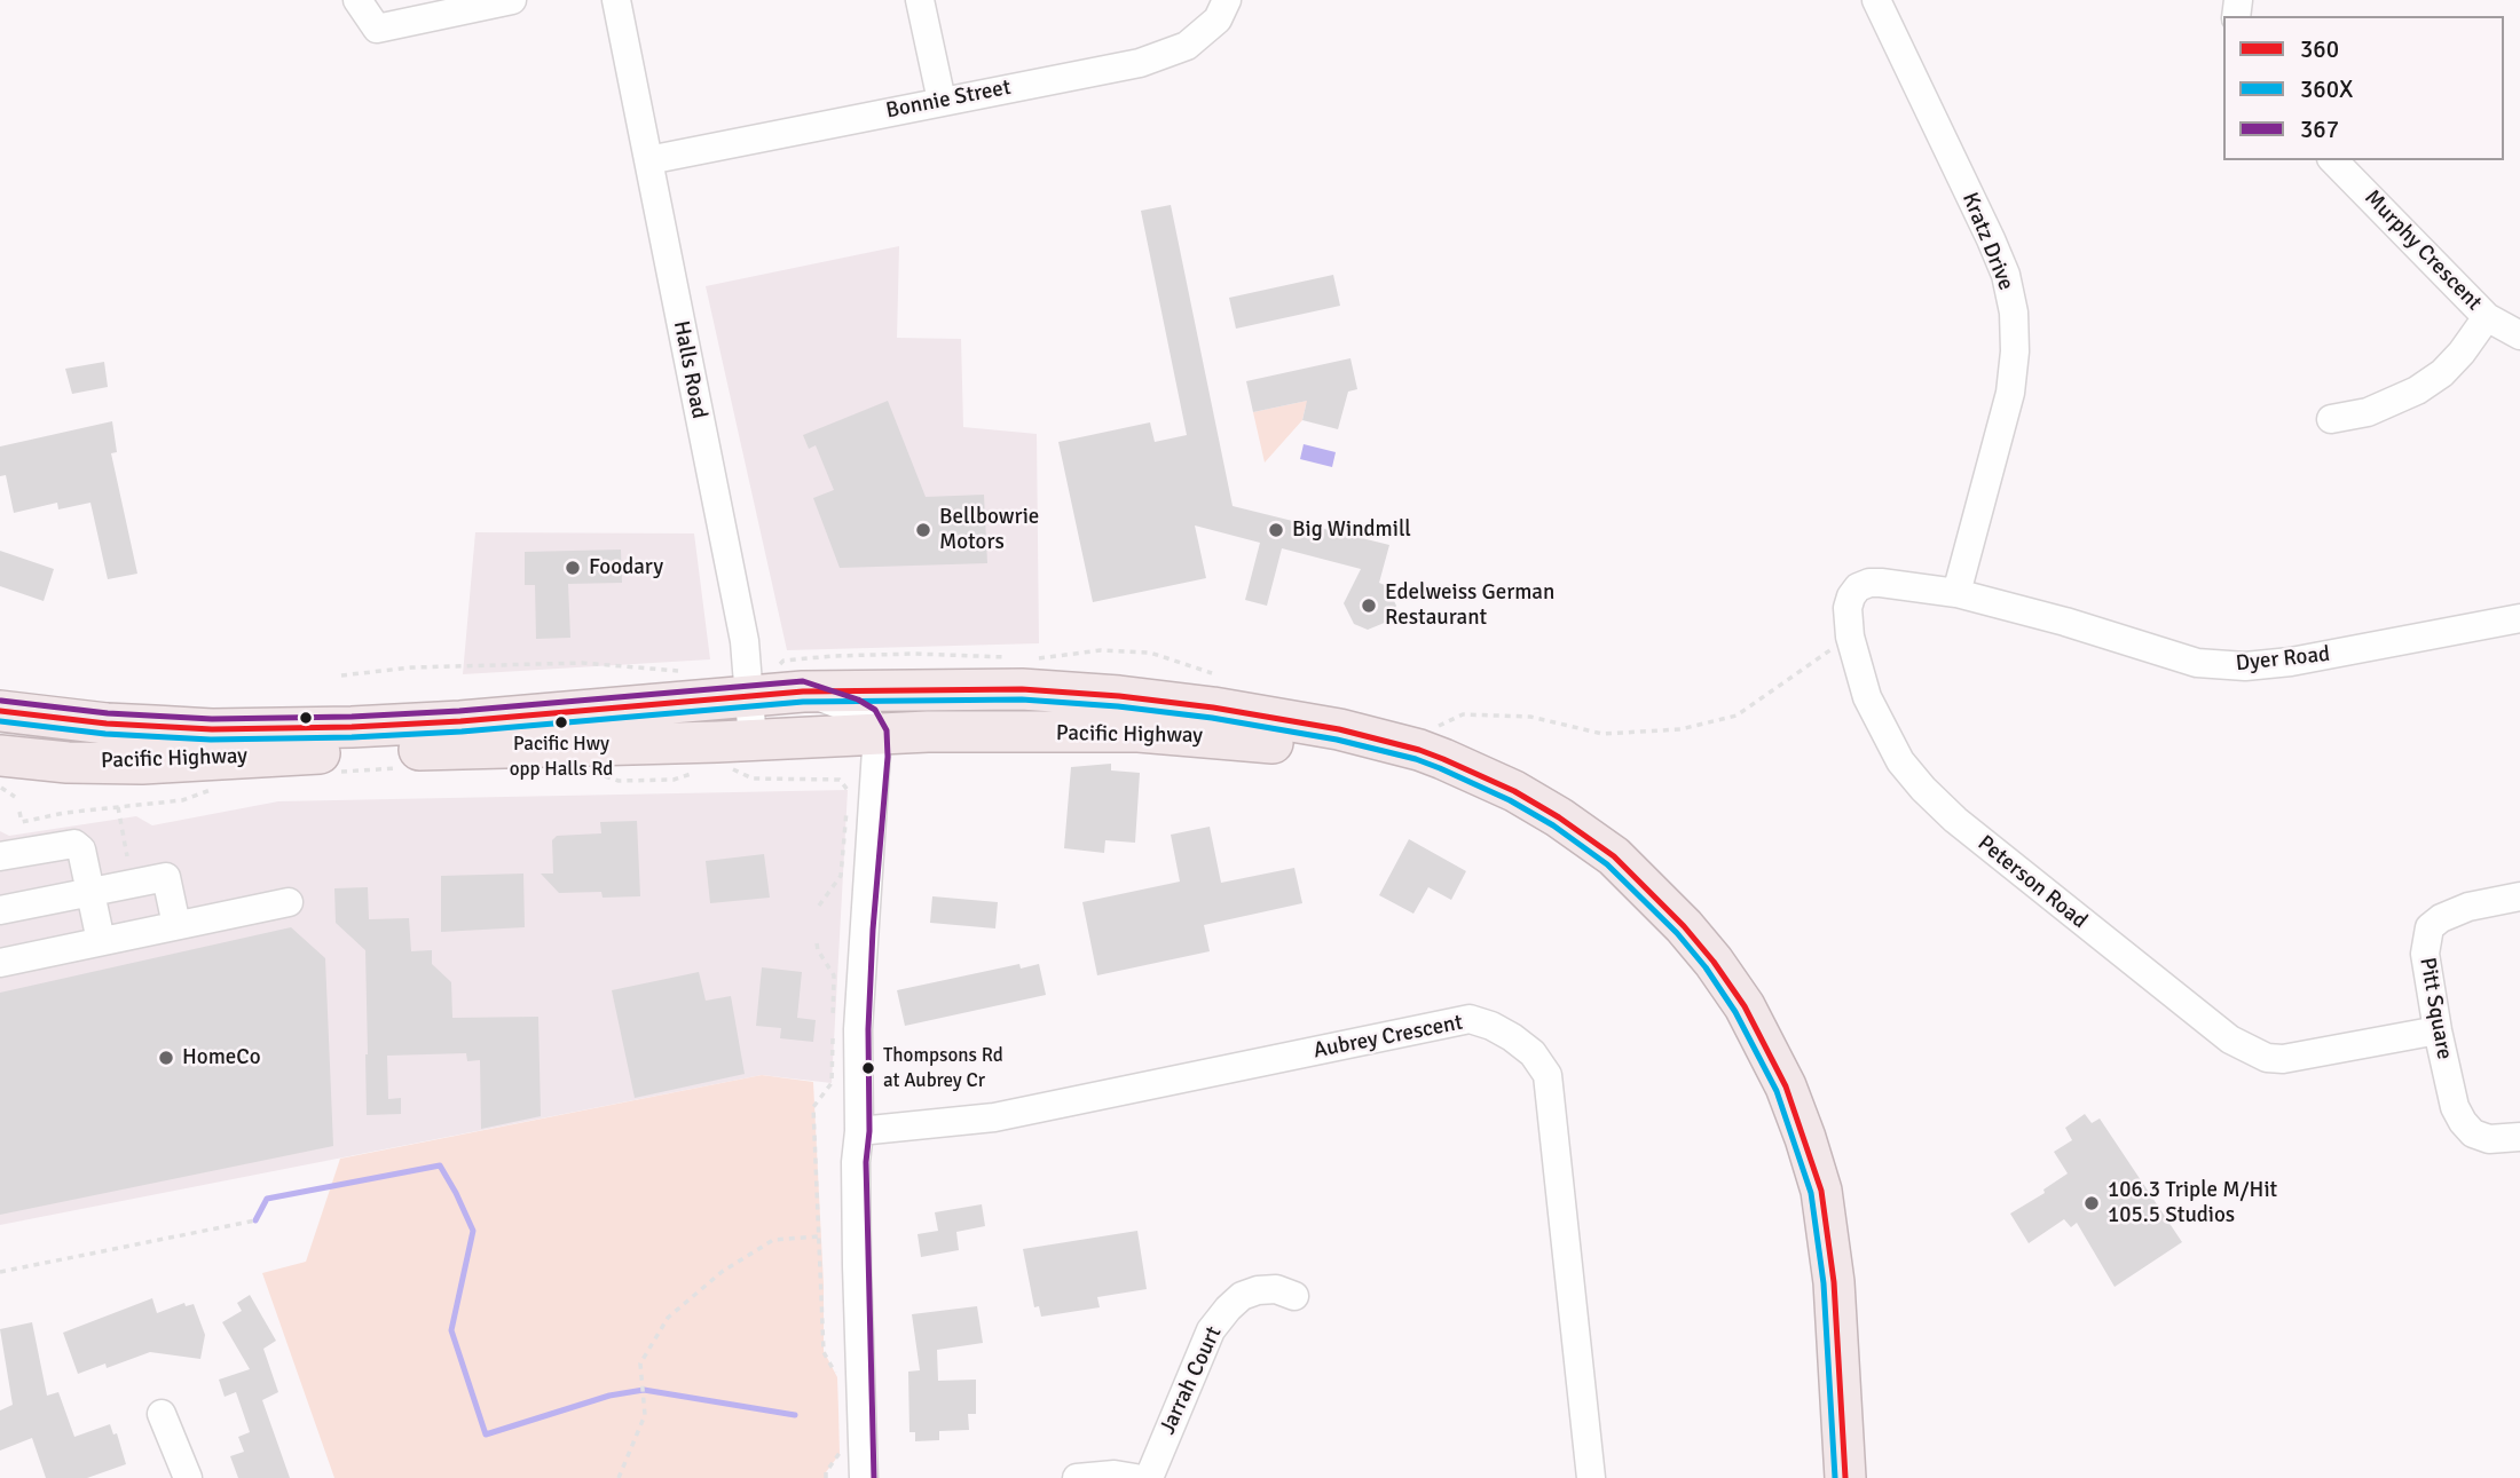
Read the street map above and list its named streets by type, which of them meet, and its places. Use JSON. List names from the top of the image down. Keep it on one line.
{"streets":{"highway":["Pacific Highway"],"street":["Bonnie Street","Kratz Drive","Murphy Crescent","Halls Road","Dyer Road","Peterson Road","Pitt Square","Aubrey Crescent","Jarrah Court"]},"crossings":[["Bonnie Street","Halls Road"],["Kratz Drive","Dyer Road"],["Kratz Drive","Peterson Road"],["Halls Road","Pacific Highway"],["Dyer Road","Peterson Road"],["Peterson Road","Pitt Square"]],"places":["Bellbowrie Motors","Big Windmill","Foodary","Edelweiss German Restaurant","Pacific Hwy opp Halls Rd","HomeCo","Thompsons Rd at Aubrey Cr","106.3 Triple M/Hit 105.5 Studios"],"lines":["transit line 367","transit line 360","transit line 360X"],"legend":["360","360X","367"]}
